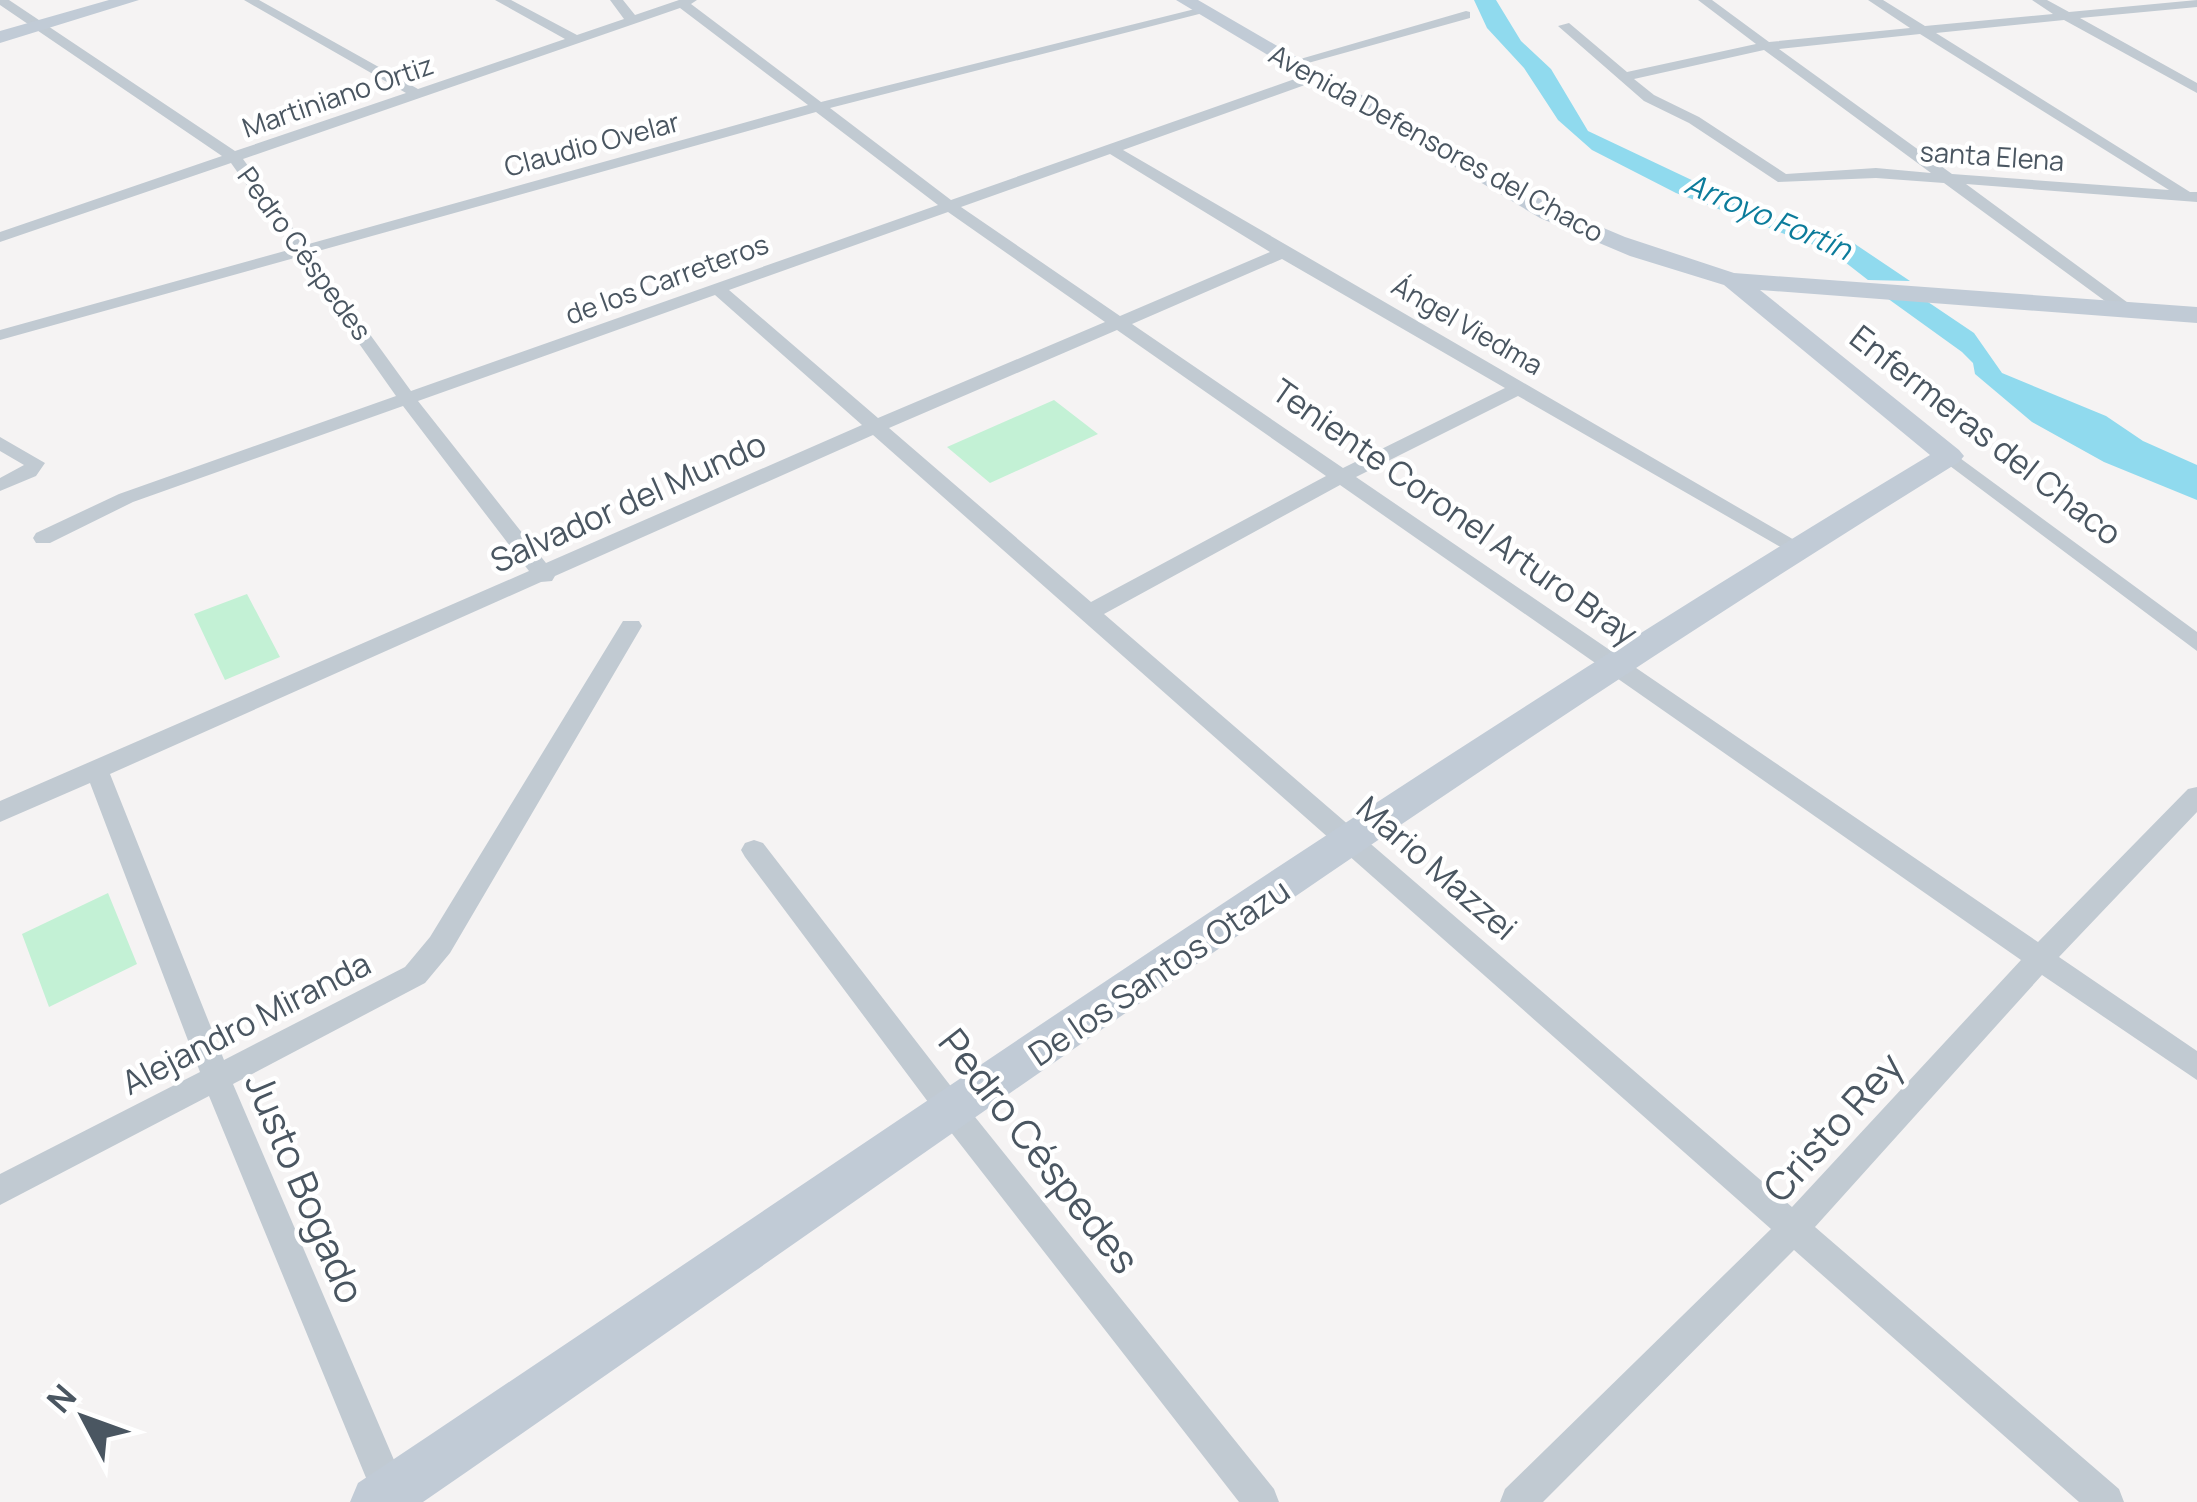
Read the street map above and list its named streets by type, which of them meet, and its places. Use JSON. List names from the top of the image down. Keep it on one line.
{"streets":{"street":["Martiniano Ortiz","Avenida Defensores del Chaco","Claudio Ovelar","santa Elena","Pedro Céspedes","de los Carreteros","Ángel Viedma","Enfermeras del Chaco","Salvador del Mundo","Teniente Coronel Arturo Bray","Mario Mazzei","De los Santos Otazu","Alejandro Miranda","Cristo Rey","Justo Bogado"]},"crossings":[["Martiniano Ortiz","Pedro Céspedes"],["Martiniano Ortiz","Teniente Coronel Arturo Bray"],["Avenida Defensores del Chaco","Claudio Ovelar"],["Avenida Defensores del Chaco","de los Carreteros"],["Avenida Defensores del Chaco","Enfermeras del Chaco"],["Claudio Ovelar","Pedro Céspedes"],["Claudio Ovelar","Teniente Coronel Arturo Bray"],["Pedro Céspedes","de los Carreteros"],["Pedro Céspedes","Salvador del Mundo"],["Pedro Céspedes","De los Santos Otazu"],["de los Carreteros","Ángel Viedma"],["de los Carreteros","Teniente Coronel Arturo Bray"],["de los Carreteros","Mario Mazzei"],["Ángel Viedma","Salvador del Mundo"],["Ángel Viedma","De los Santos Otazu"],["Enfermeras del Chaco","De los Santos Otazu"],["Salvador del Mundo","Teniente Coronel Arturo Bray"],["Salvador del Mundo","Mario Mazzei"],["Salvador del Mundo","Justo Bogado"],["Teniente Coronel Arturo Bray","De los Santos Otazu"],["Teniente Coronel Arturo Bray","Cristo Rey"],["Mario Mazzei","De los Santos Otazu"],["Mario Mazzei","Cristo Rey"],["De los Santos Otazu","Justo Bogado"],["Alejandro Miranda","Justo Bogado"]],"water":["Arroyo Fortín"],"north":"top left"}
